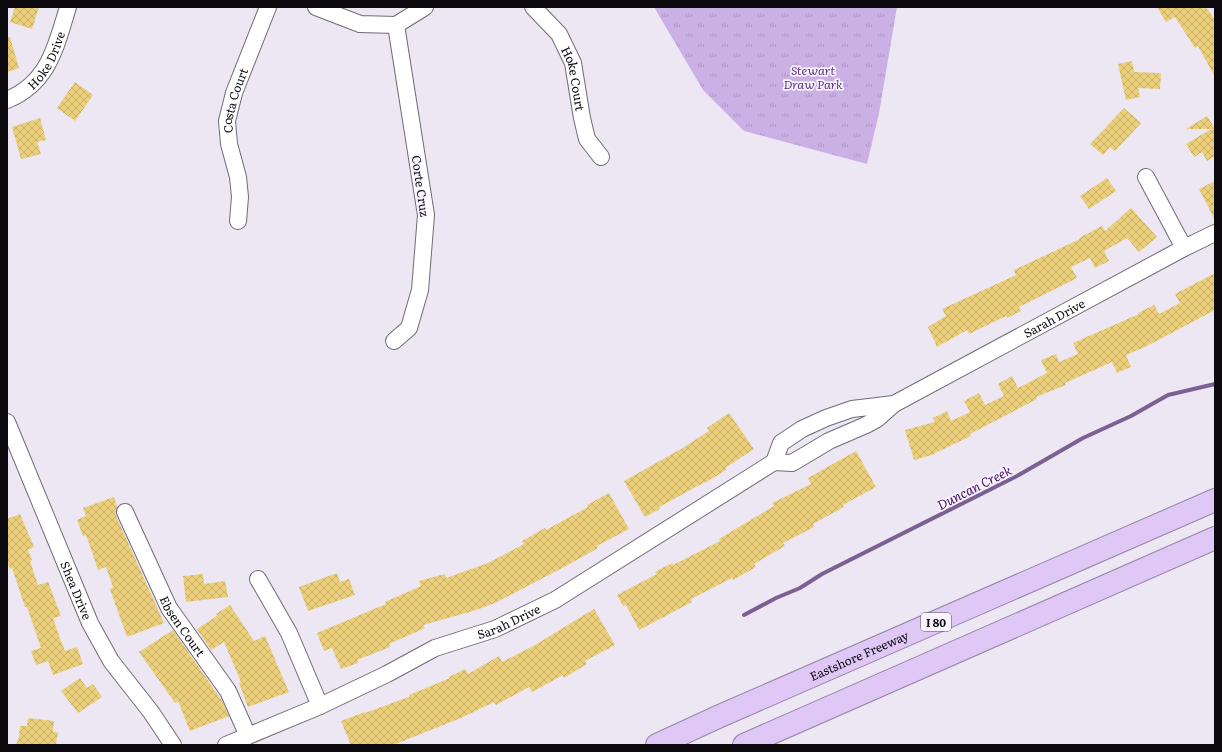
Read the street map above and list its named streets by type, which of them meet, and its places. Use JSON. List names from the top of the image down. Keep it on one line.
{"streets":{"highway":["I 80","Eastshore Freeway"],"street":["Hoke Drive","Hoke Court","Costa Court","Corte Cruz","Sarah Drive","Shea Drive","Ebsen Court"]},"crossings":[["Sarah Drive","Ebsen Court"]],"water":["Duncan Creek"],"parks":["Stewart Draw Park"]}
